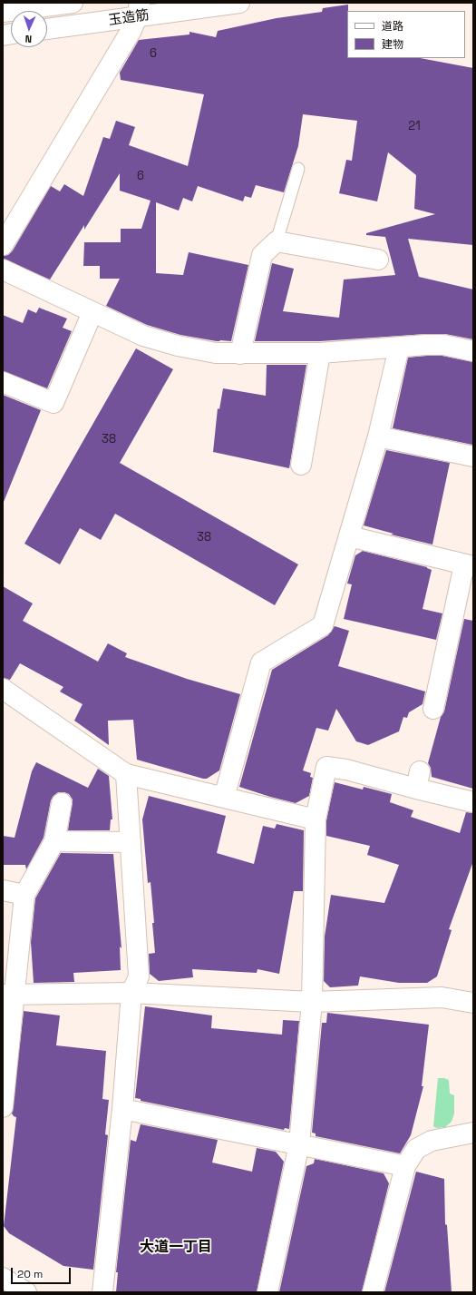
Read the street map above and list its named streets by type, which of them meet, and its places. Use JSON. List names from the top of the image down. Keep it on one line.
{"streets":{"main road":["玉造筋"]},"districts":["大道一丁目"],"house_numbers":["6","21","6","38","38"],"legend":["道路","建物"],"scale_bar":"20 m","north":"bottom"}
